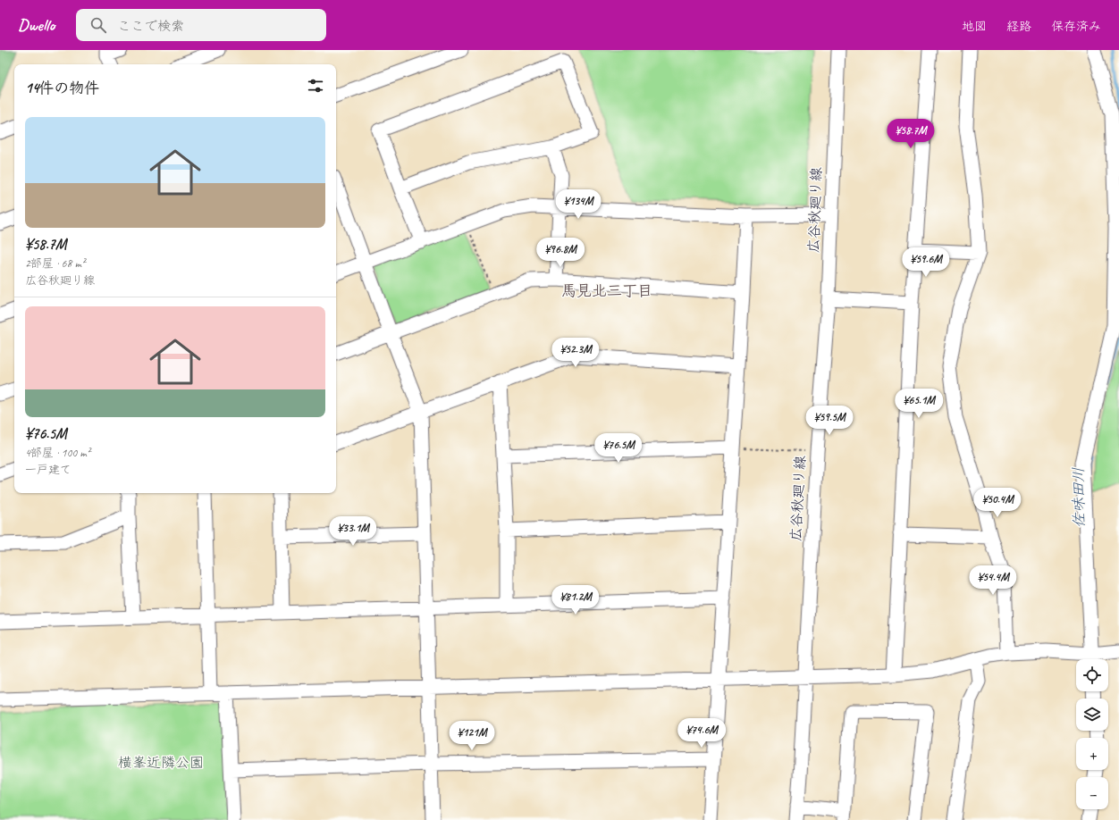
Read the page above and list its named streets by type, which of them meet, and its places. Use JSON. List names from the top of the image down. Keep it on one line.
{"streets":{"street":["広谷秋廻り線"]},"districts":["馬見北三丁目"],"water":["佐味田川"],"parks":["横峯近隣公園"],"page":{"header":"Dwello","search":"ここで検索","nav":["地図","経路","保存済み"],"heading":"14件の物件","list":[{"name":"¥58.7M","note":"2部屋 · 68 m² · 広谷秋廻り線"},{"name":"¥76.5M","note":"4部屋 · 100 m² · 一戸建て"}],"price":["¥58.7M","¥134M","¥96.8M","¥59.6M","¥52.3M","¥65.1M","¥59.5M","¥76.5M","¥50.4M","¥33.1M","¥54.4M","¥81.2M","¥74.6M","¥121M"],"map_buttons":["+","−"]}}
